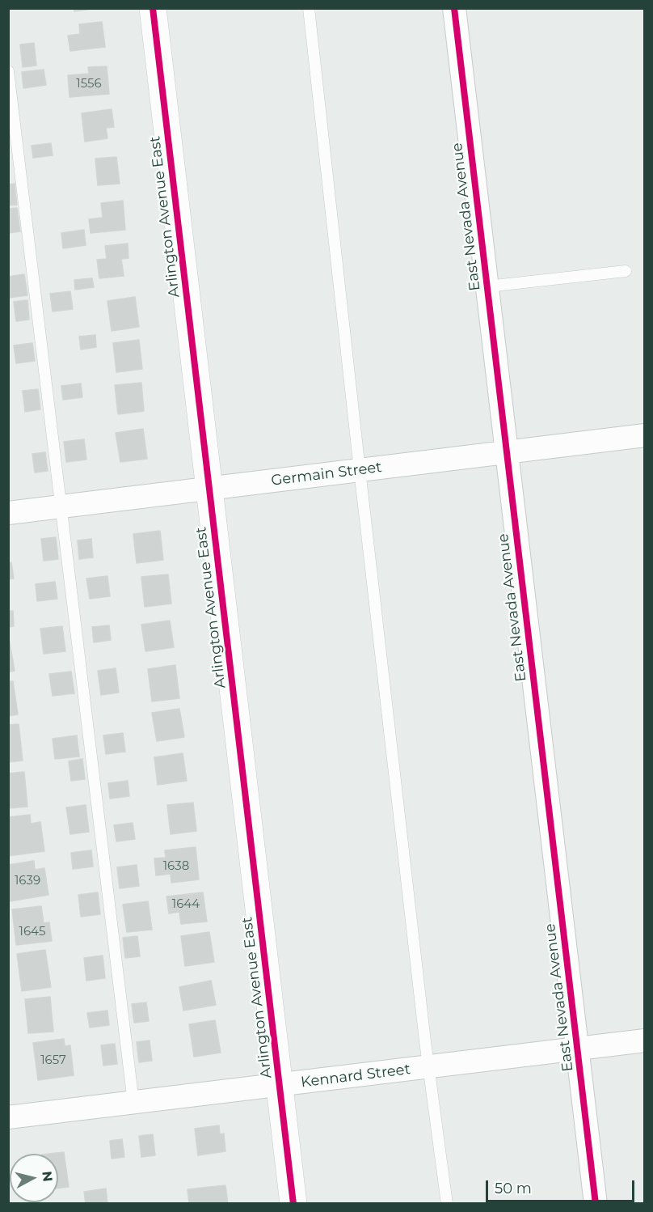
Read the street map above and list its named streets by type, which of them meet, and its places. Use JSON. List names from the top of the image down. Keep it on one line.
{"streets":{"street":["Arlington Avenue East","East Nevada Avenue","Germain Street","Kennard Street"]},"crossings":[["Arlington Avenue East","Germain Street"],["Arlington Avenue East","Kennard Street"],["East Nevada Avenue","Germain Street"],["East Nevada Avenue","Kennard Street"]],"house_numbers":["1556","1638","1639","1644","1645","1657"],"scale_bar":"50 m","north":"right"}
